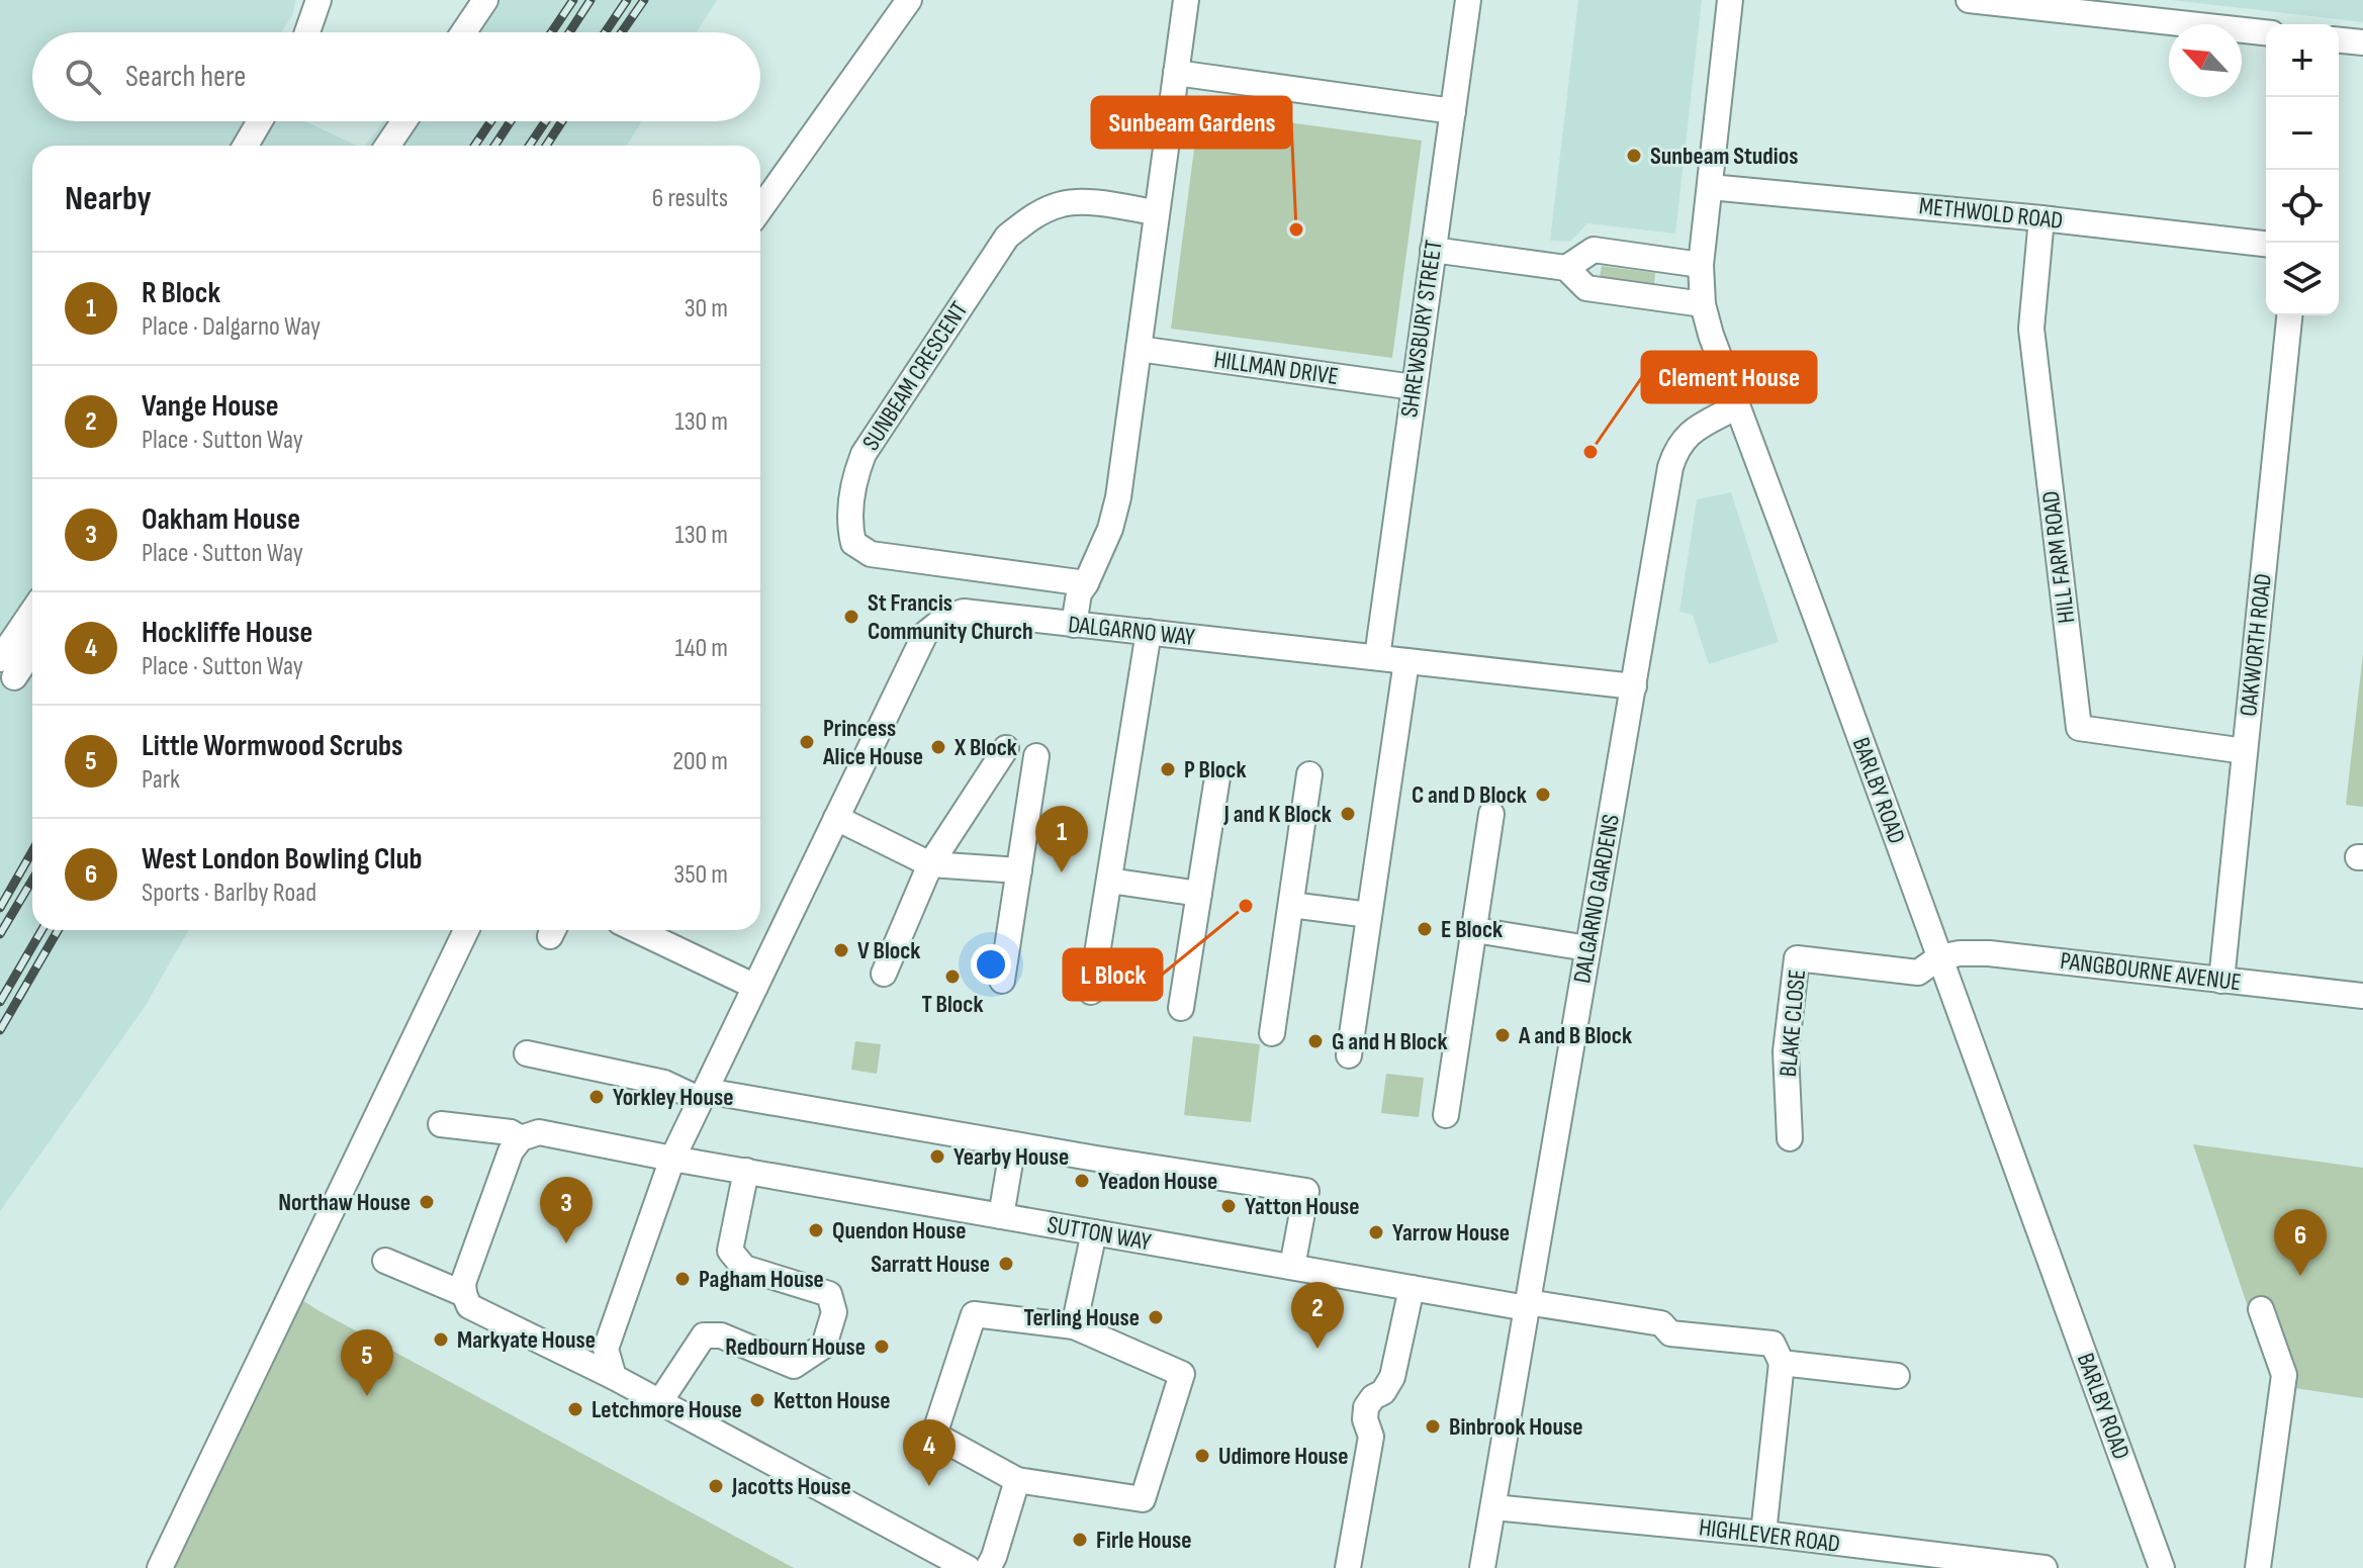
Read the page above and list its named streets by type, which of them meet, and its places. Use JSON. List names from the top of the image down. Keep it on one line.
{"streets":{"street":["METHWOLD ROAD","SHREWSBURY STREET","HILLMAN DRIVE","SUNBEAM CRESCENT","HILL FARM ROAD","DALGARNO WAY","OAKWORTH ROAD","BARLBY ROAD","DALGARNO GARDENS","PANGBOURNE AVENUE","BLAKE CLOSE","SUTTON WAY","HIGHLEVER ROAD"]},"crossings":[["METHWOLD ROAD","HILL FARM ROAD"],["METHWOLD ROAD","BARLBY ROAD"],["SHREWSBURY STREET","HILLMAN DRIVE"],["SHREWSBURY STREET","DALGARNO WAY"],["HILL FARM ROAD","OAKWORTH ROAD"],["DALGARNO WAY","DALGARNO GARDENS"],["DALGARNO WAY","SUTTON WAY"],["OAKWORTH ROAD","PANGBOURNE AVENUE"],["BARLBY ROAD","DALGARNO GARDENS"],["BARLBY ROAD","PANGBOURNE AVENUE"],["BARLBY ROAD","BLAKE CLOSE"],["DALGARNO GARDENS","SUTTON WAY"],["DALGARNO GARDENS","HIGHLEVER ROAD"],["PANGBOURNE AVENUE","BLAKE CLOSE"]],"places":["Sunbeam Studios","Sunbeam Gardens","Clement House","St Francis Community Church","Princess Alice House","X Block","P Block","C and D Block","J and K Block","L Block","E Block","V Block","T Block","A and B Block","G and H Block","Yorkley House","Yearby House","Yeadon House","Northaw House","Yatton House","Quendon House","Yarrow House","Sarratt House","Pagham House","Terling House","Markyate House","Redbourn House","Ketton House","Letchmore House","Binbrook House","Udimore House","Jacotts House","Firle House"],"north":"top left","page":{"map_buttons":["+","−"],"search":"Search here","heading":["Nearby","6 results"],"list":[{"mark":"1","name":"R Block","note":"Place · Dalgarno Way","value":"30 m"},{"mark":"2","name":"Vange House","note":"Place · Sutton Way","value":"130 m"},{"mark":"3","name":"Oakham House","note":"Place · Sutton Way","value":"130 m"},{"mark":"4","name":"Hockliffe House","note":"Place · Sutton Way","value":"140 m"},{"mark":"5","name":"Little Wormwood Scrubs","note":"Park","value":"200 m"},{"mark":"6","name":"West London Bowling Club","note":"Sports · Barlby Road","value":"350 m"}],"pins":["1","3","6","2","5","4"]}}
